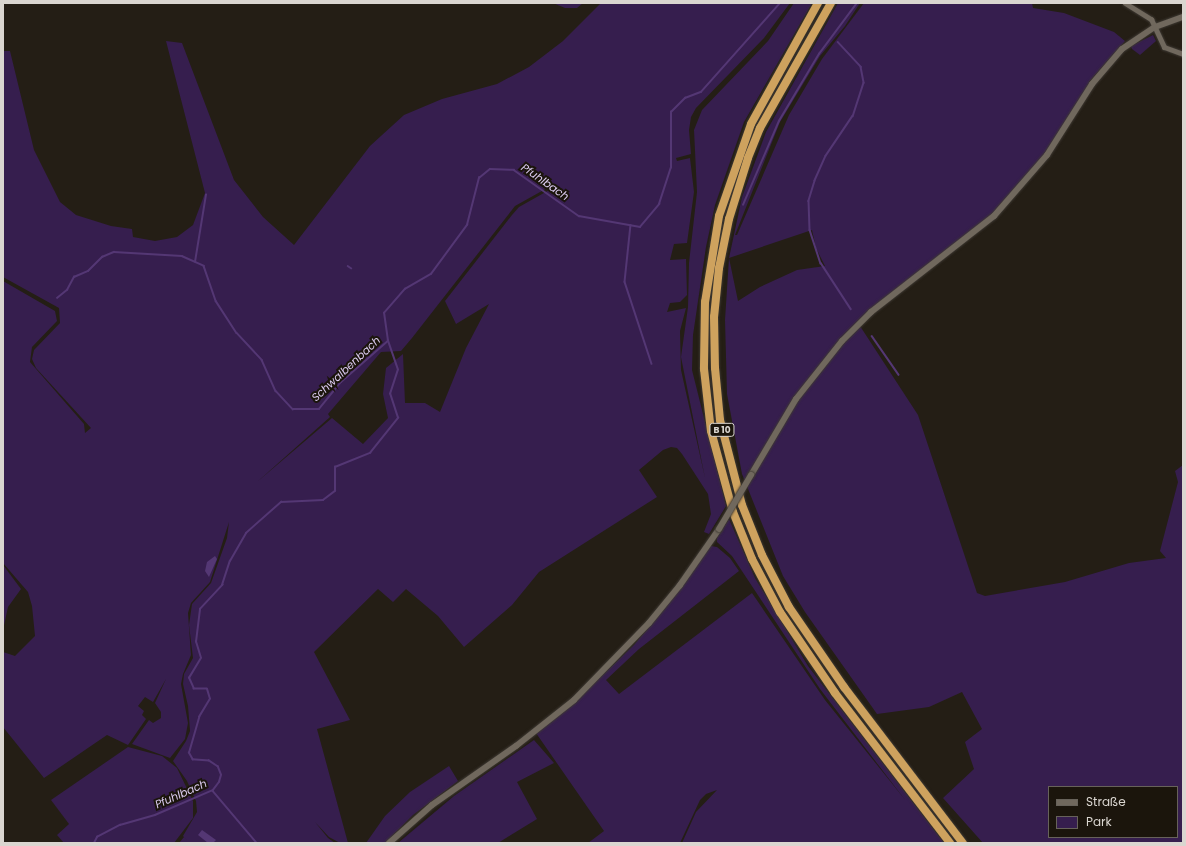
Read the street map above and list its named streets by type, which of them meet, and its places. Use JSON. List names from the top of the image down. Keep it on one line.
{"streets":{"highway":["B 10"]},"water":["Pfuhlbach","Schwalbenbach"],"legend":["Straße","Park"]}
